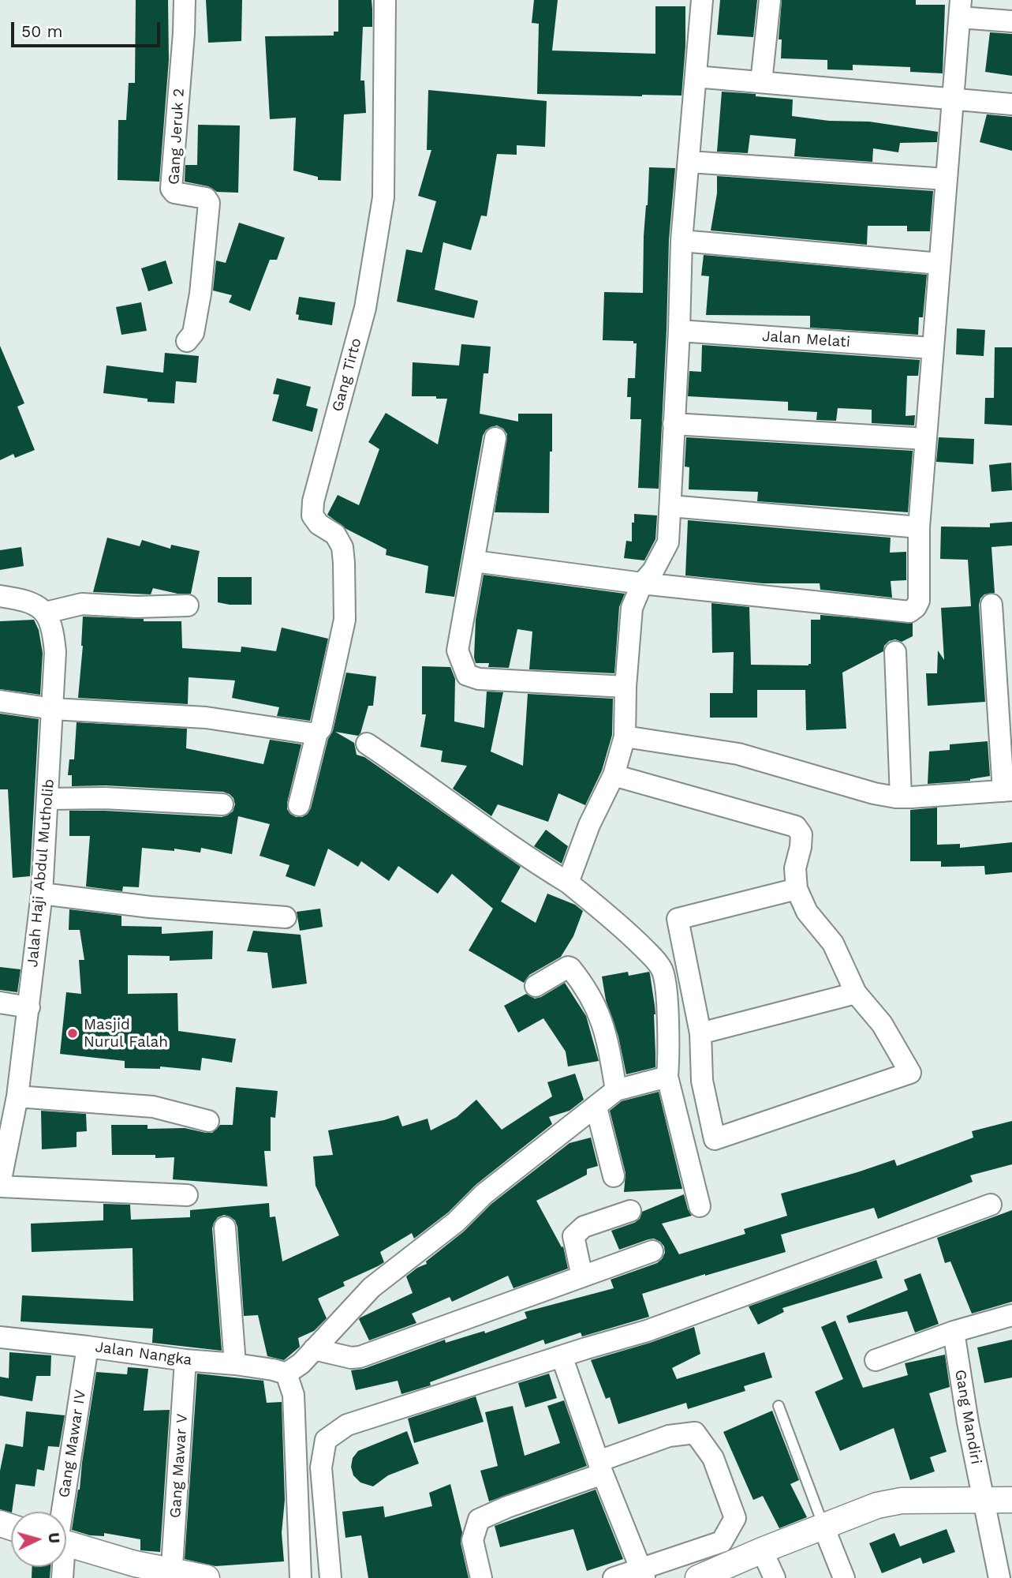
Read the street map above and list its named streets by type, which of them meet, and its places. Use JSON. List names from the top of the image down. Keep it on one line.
{"streets":{"street":["Gang Jeruk 2","Jalan Melati","Gang Tirto","Jalah Haji Abdul Mutholib","Jalan Nangka","Gang Mandiri","Gang Mawar IV","Gang Mawar V"]},"crossings":[["Jalan Nangka","Gang Mawar IV"],["Jalan Nangka","Gang Mawar V"]],"places":["Masjid Nurul Falah"],"scale_bar":"50 m","north":"right"}
